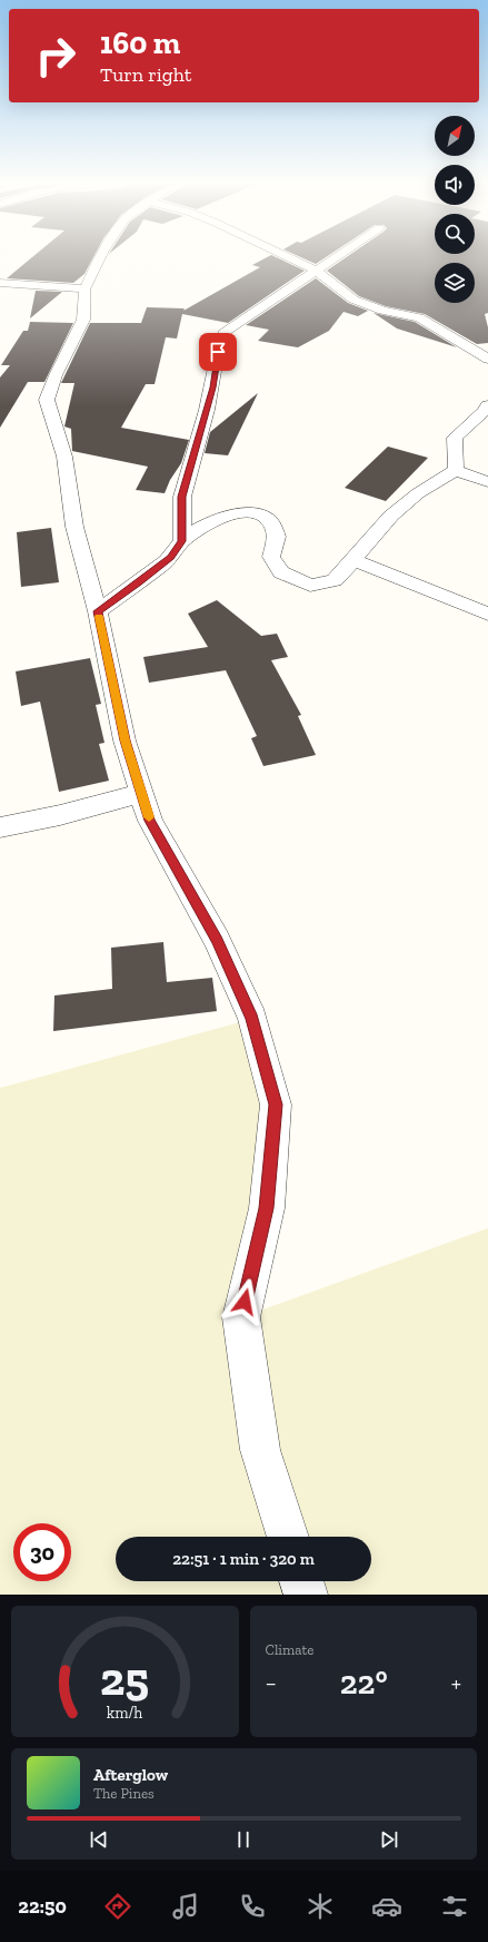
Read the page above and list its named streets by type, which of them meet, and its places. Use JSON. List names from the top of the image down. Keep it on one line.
{"north":"top right","page":{"turn":["160 m","Turn right"],"limit":"30","trip":"22:51 · 1 min · 320 m","tile":"Climate","heat":["−","22°","+"],"song":["Afterglow","The Pines"],"tabs":"22:50","gauge":["25","km/h"]}}
